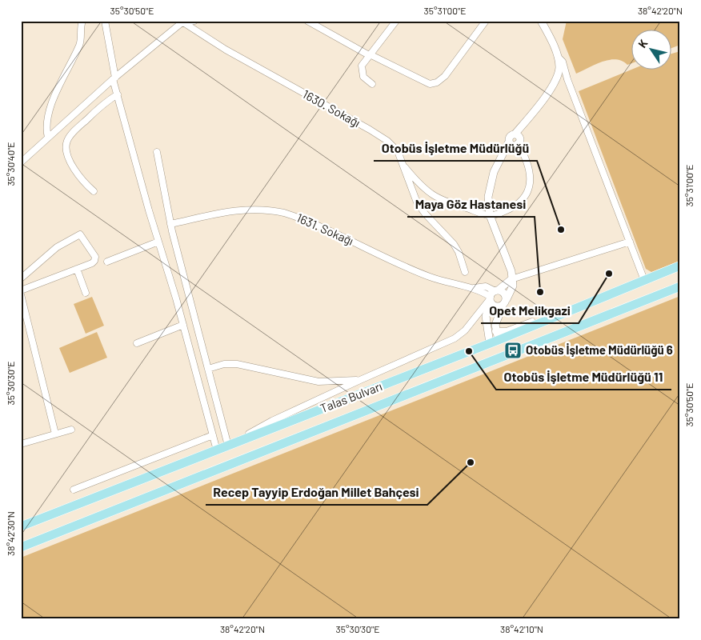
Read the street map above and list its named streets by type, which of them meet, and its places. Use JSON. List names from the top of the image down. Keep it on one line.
{"streets":{"main road":["Talas Bulvarı"],"street":["1630. Sokağı","1631. Sokağı"]},"places":{"other":["Otobüs İşletme Müdürlüğü","Opet Melikgazi","Maya Göz Hastanesi","Otobüs İşletme Müdürlüğü 11","Recep Tayyip Erdoğan Millet Bahçesi"],"bus stop":["Otobüs İşletme Müdürlüğü 6"]},"north":"top left","coordinates":["35°30'50\"E","35°31'00\"E","38°42'20\"N","35°30'40\"E","35°30'30\"E","38°42'30\"N","38°42'10\"N"]}
